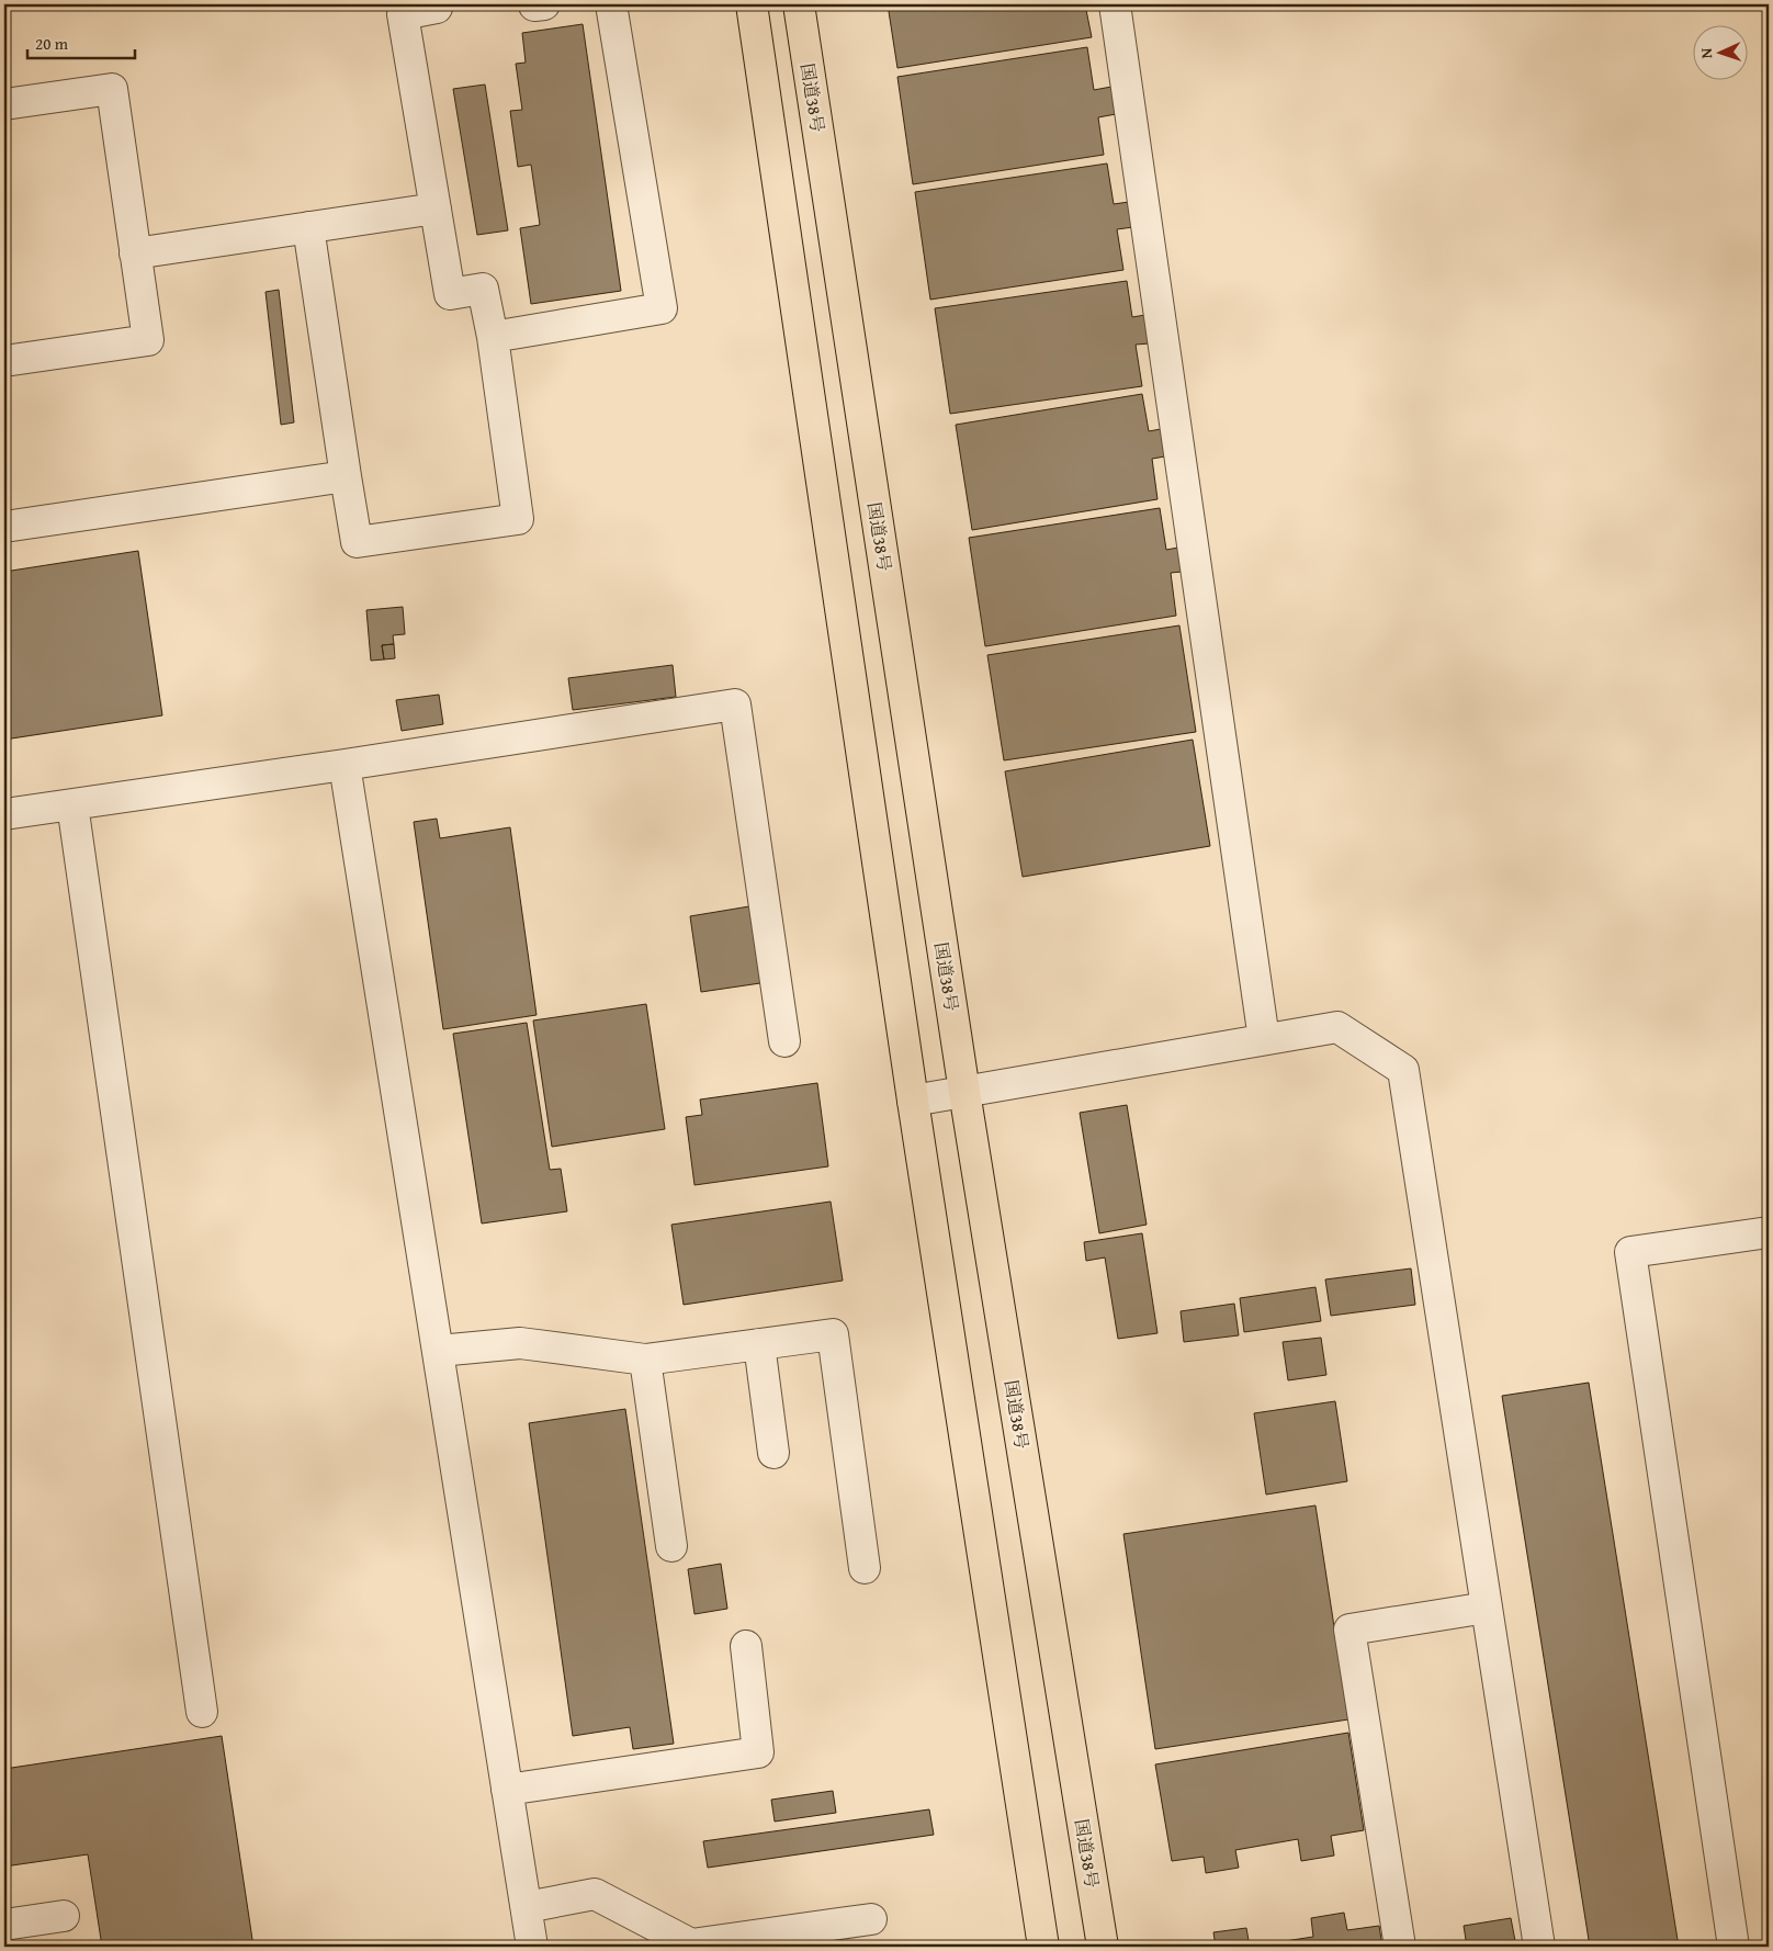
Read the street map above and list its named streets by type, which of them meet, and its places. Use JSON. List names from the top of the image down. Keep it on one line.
{"streets":{"highway":["国道38号"]},"scale_bar":"20 m","north":"left"}
